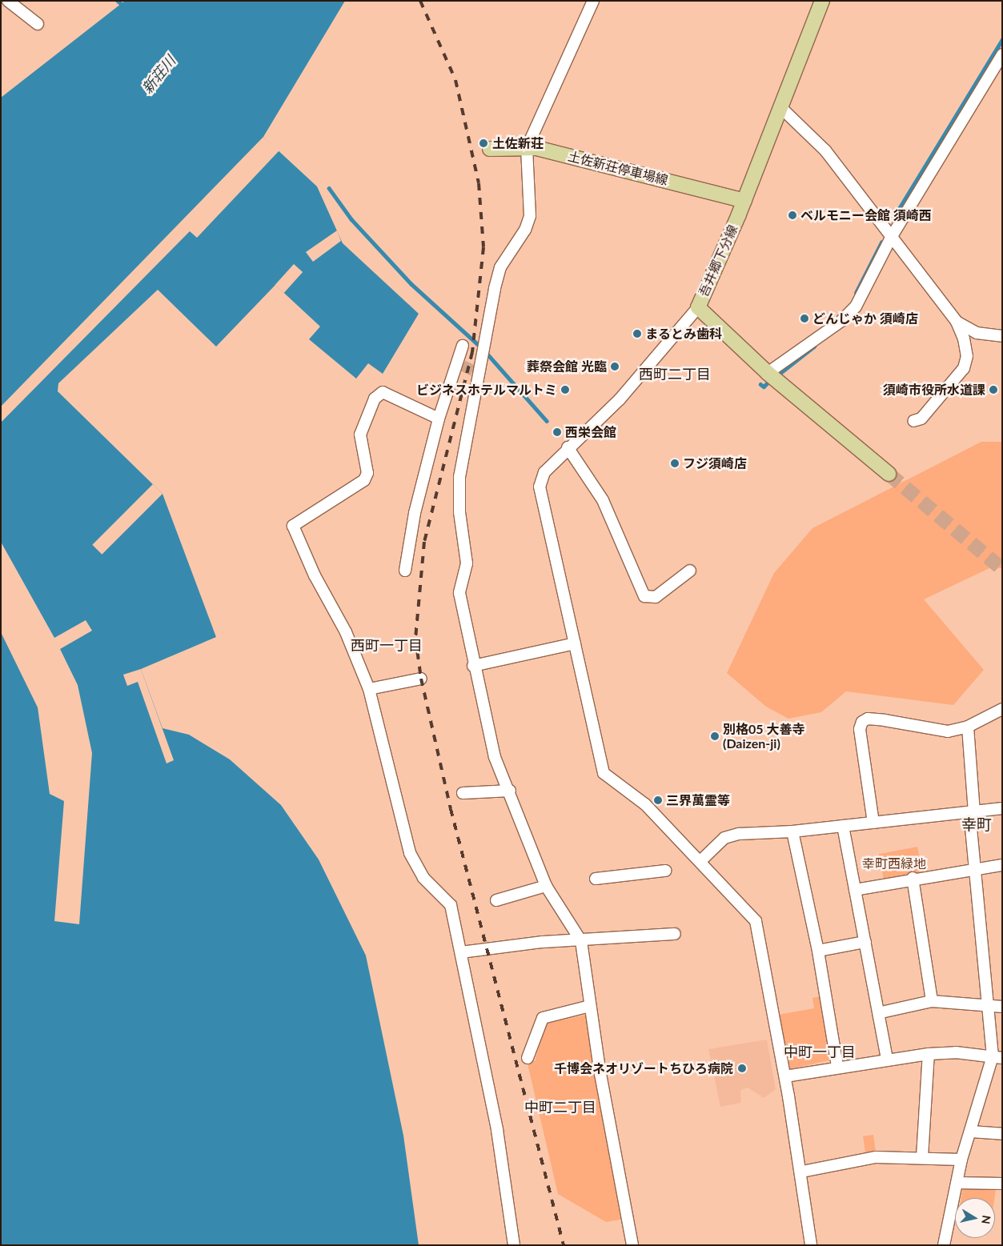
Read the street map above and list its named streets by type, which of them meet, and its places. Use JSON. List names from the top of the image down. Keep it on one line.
{"streets":{"main road":["土佐新荘停車場線","吾井郷下分線"]},"crossings":[["土佐新荘停車場線","吾井郷下分線"]],"districts":["西町二丁目","西町一丁目","幸町","中町一丁目","中町二丁目"],"water":["新荘川"],"parks":["幸町西緑地"],"places":["土佐新荘","ベルモニー会館 須崎西","どんじゃか 須崎店","まるとみ歯科","葬祭会館 光臨","ビジネスホテルマルトミ","須崎市役所水道課","西栄会館","フジ須崎店","別格05 大善寺 (Daizen-ji)","三界萬霊等","千博会ネオリゾートちひろ病院"],"north":"right"}
